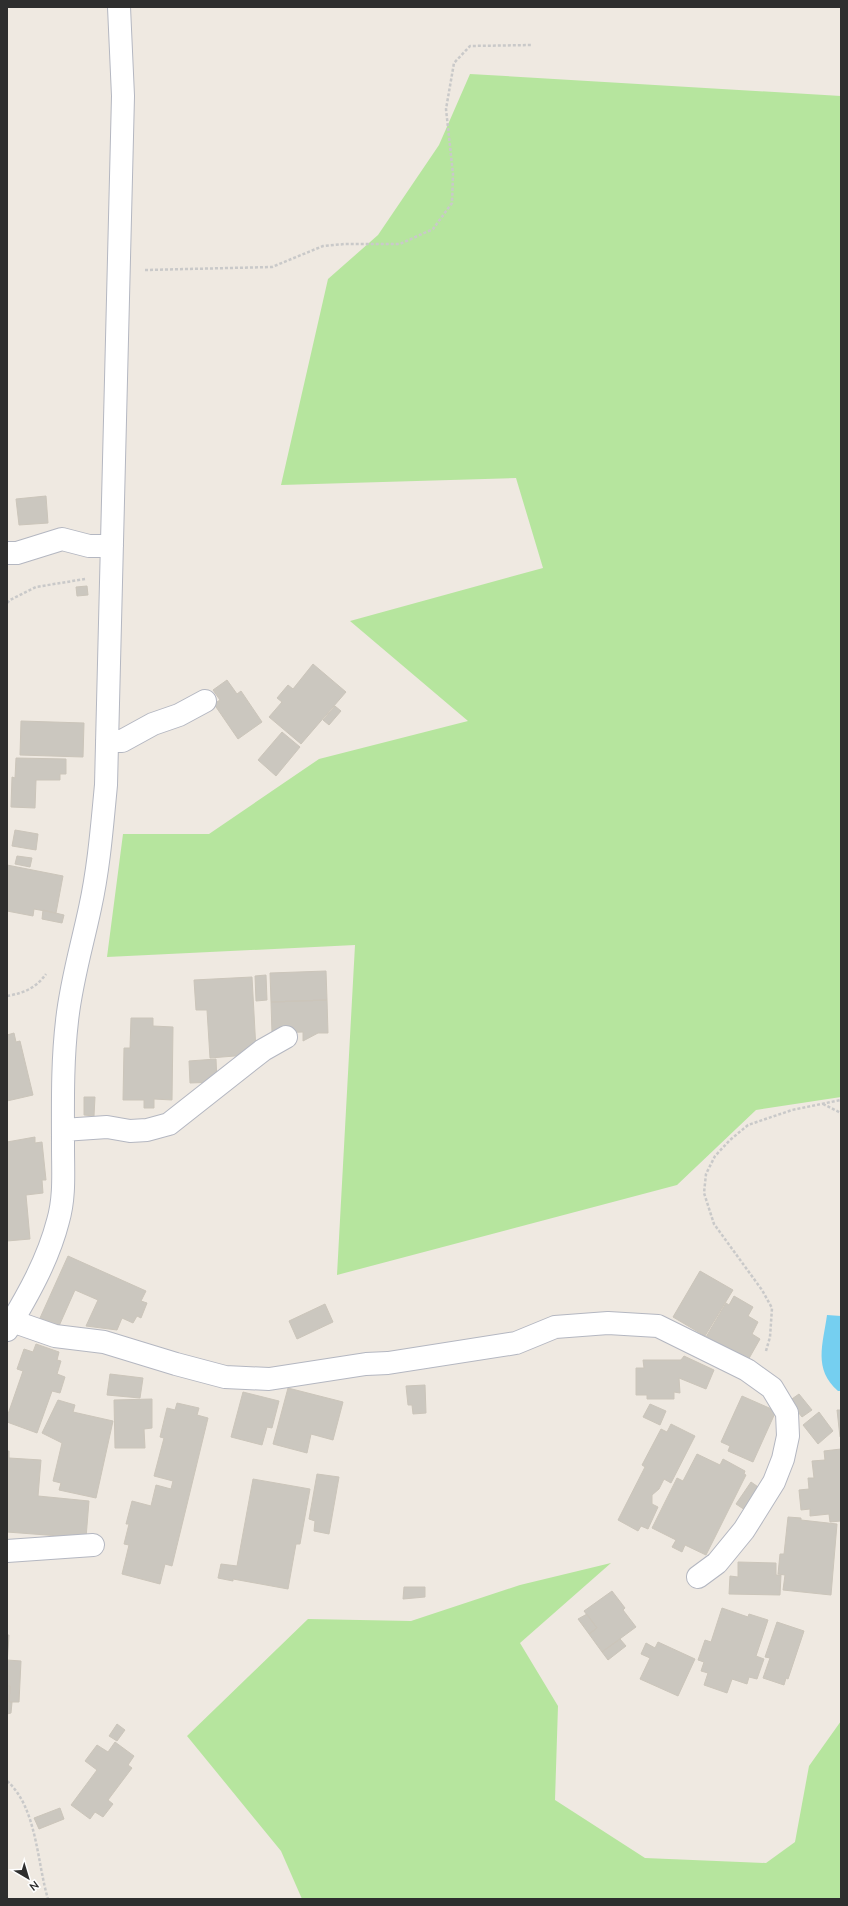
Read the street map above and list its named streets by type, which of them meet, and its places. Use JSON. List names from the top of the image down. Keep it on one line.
{"north":"bottom right"}
